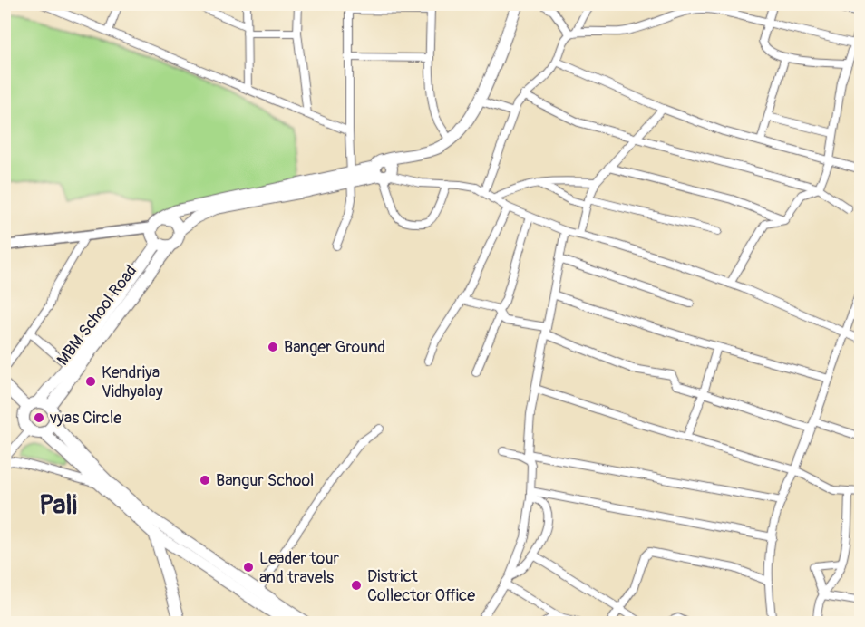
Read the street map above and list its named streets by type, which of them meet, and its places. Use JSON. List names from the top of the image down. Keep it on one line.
{"streets":{"main road":["MBM School Road"]},"districts":["Pali"],"places":["Banger Ground","Kendriya Vidhyalay","vyas Circle","Bangur School","Leader tour and travels","District Collector Office"]}
